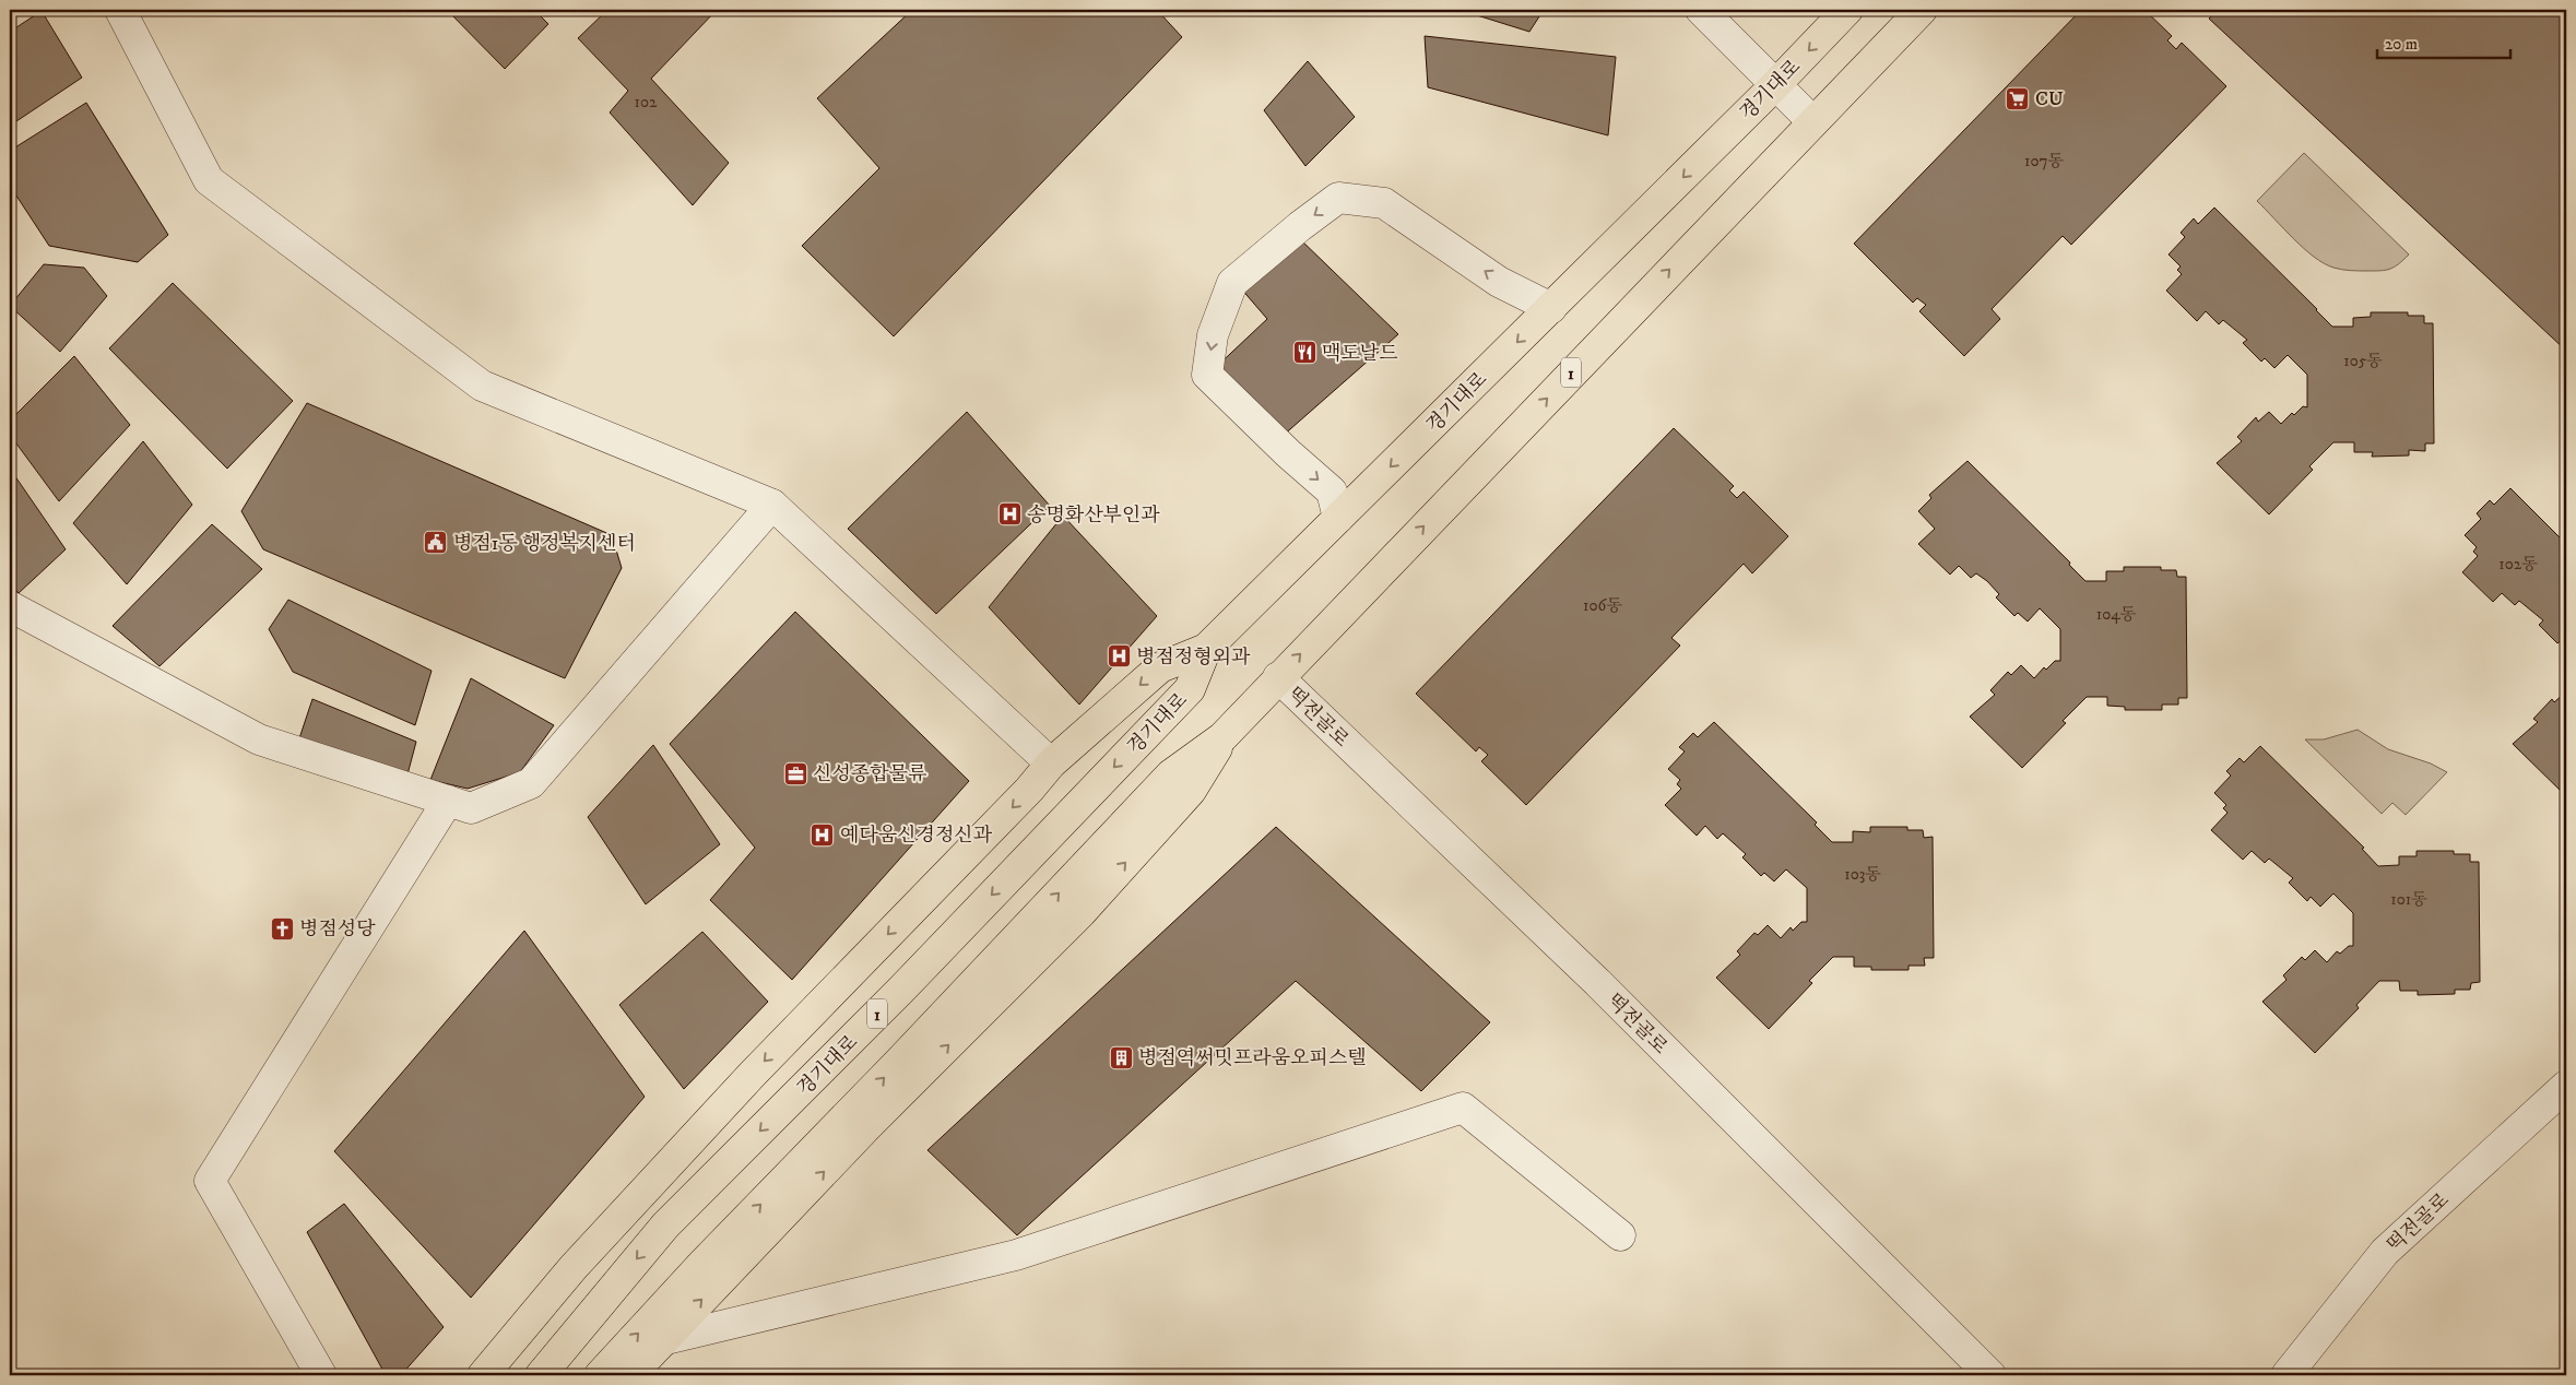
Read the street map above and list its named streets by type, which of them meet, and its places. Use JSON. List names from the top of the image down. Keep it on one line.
{"streets":{"main road":["경기대로","1"],"street":["떡전골로"]},"crossings":[["1","떡전골로"]],"places":{"supermarket":["CU"],"restaurant":["맥도날드"],"hospital":["송명화산부인과","병점정형외과","예다움신경정신과"],"public building":["병점1동 행정복지센터"],"office":["신성종합물류"],"church":["병점성당"],"building":["병점역써밋프라움오피스텔"]},"house_numbers":["102","107동","105동","102동","106동","104동","103동","101동"],"scale_bar":"20 m"}
